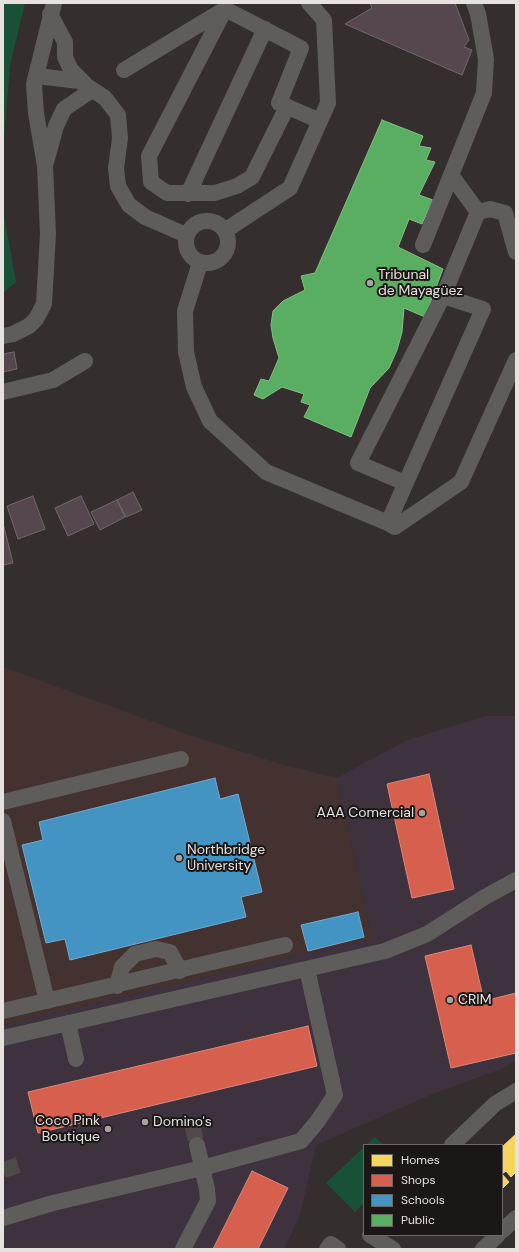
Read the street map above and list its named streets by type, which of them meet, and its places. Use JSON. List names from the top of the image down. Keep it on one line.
{"places":["Tribunal de Mayagüez","AAA Comercial","Northbridge University","CRIM","Domino's","Coco Pink Boutique"],"legend":["Homes","Shops","Schools","Public"]}
